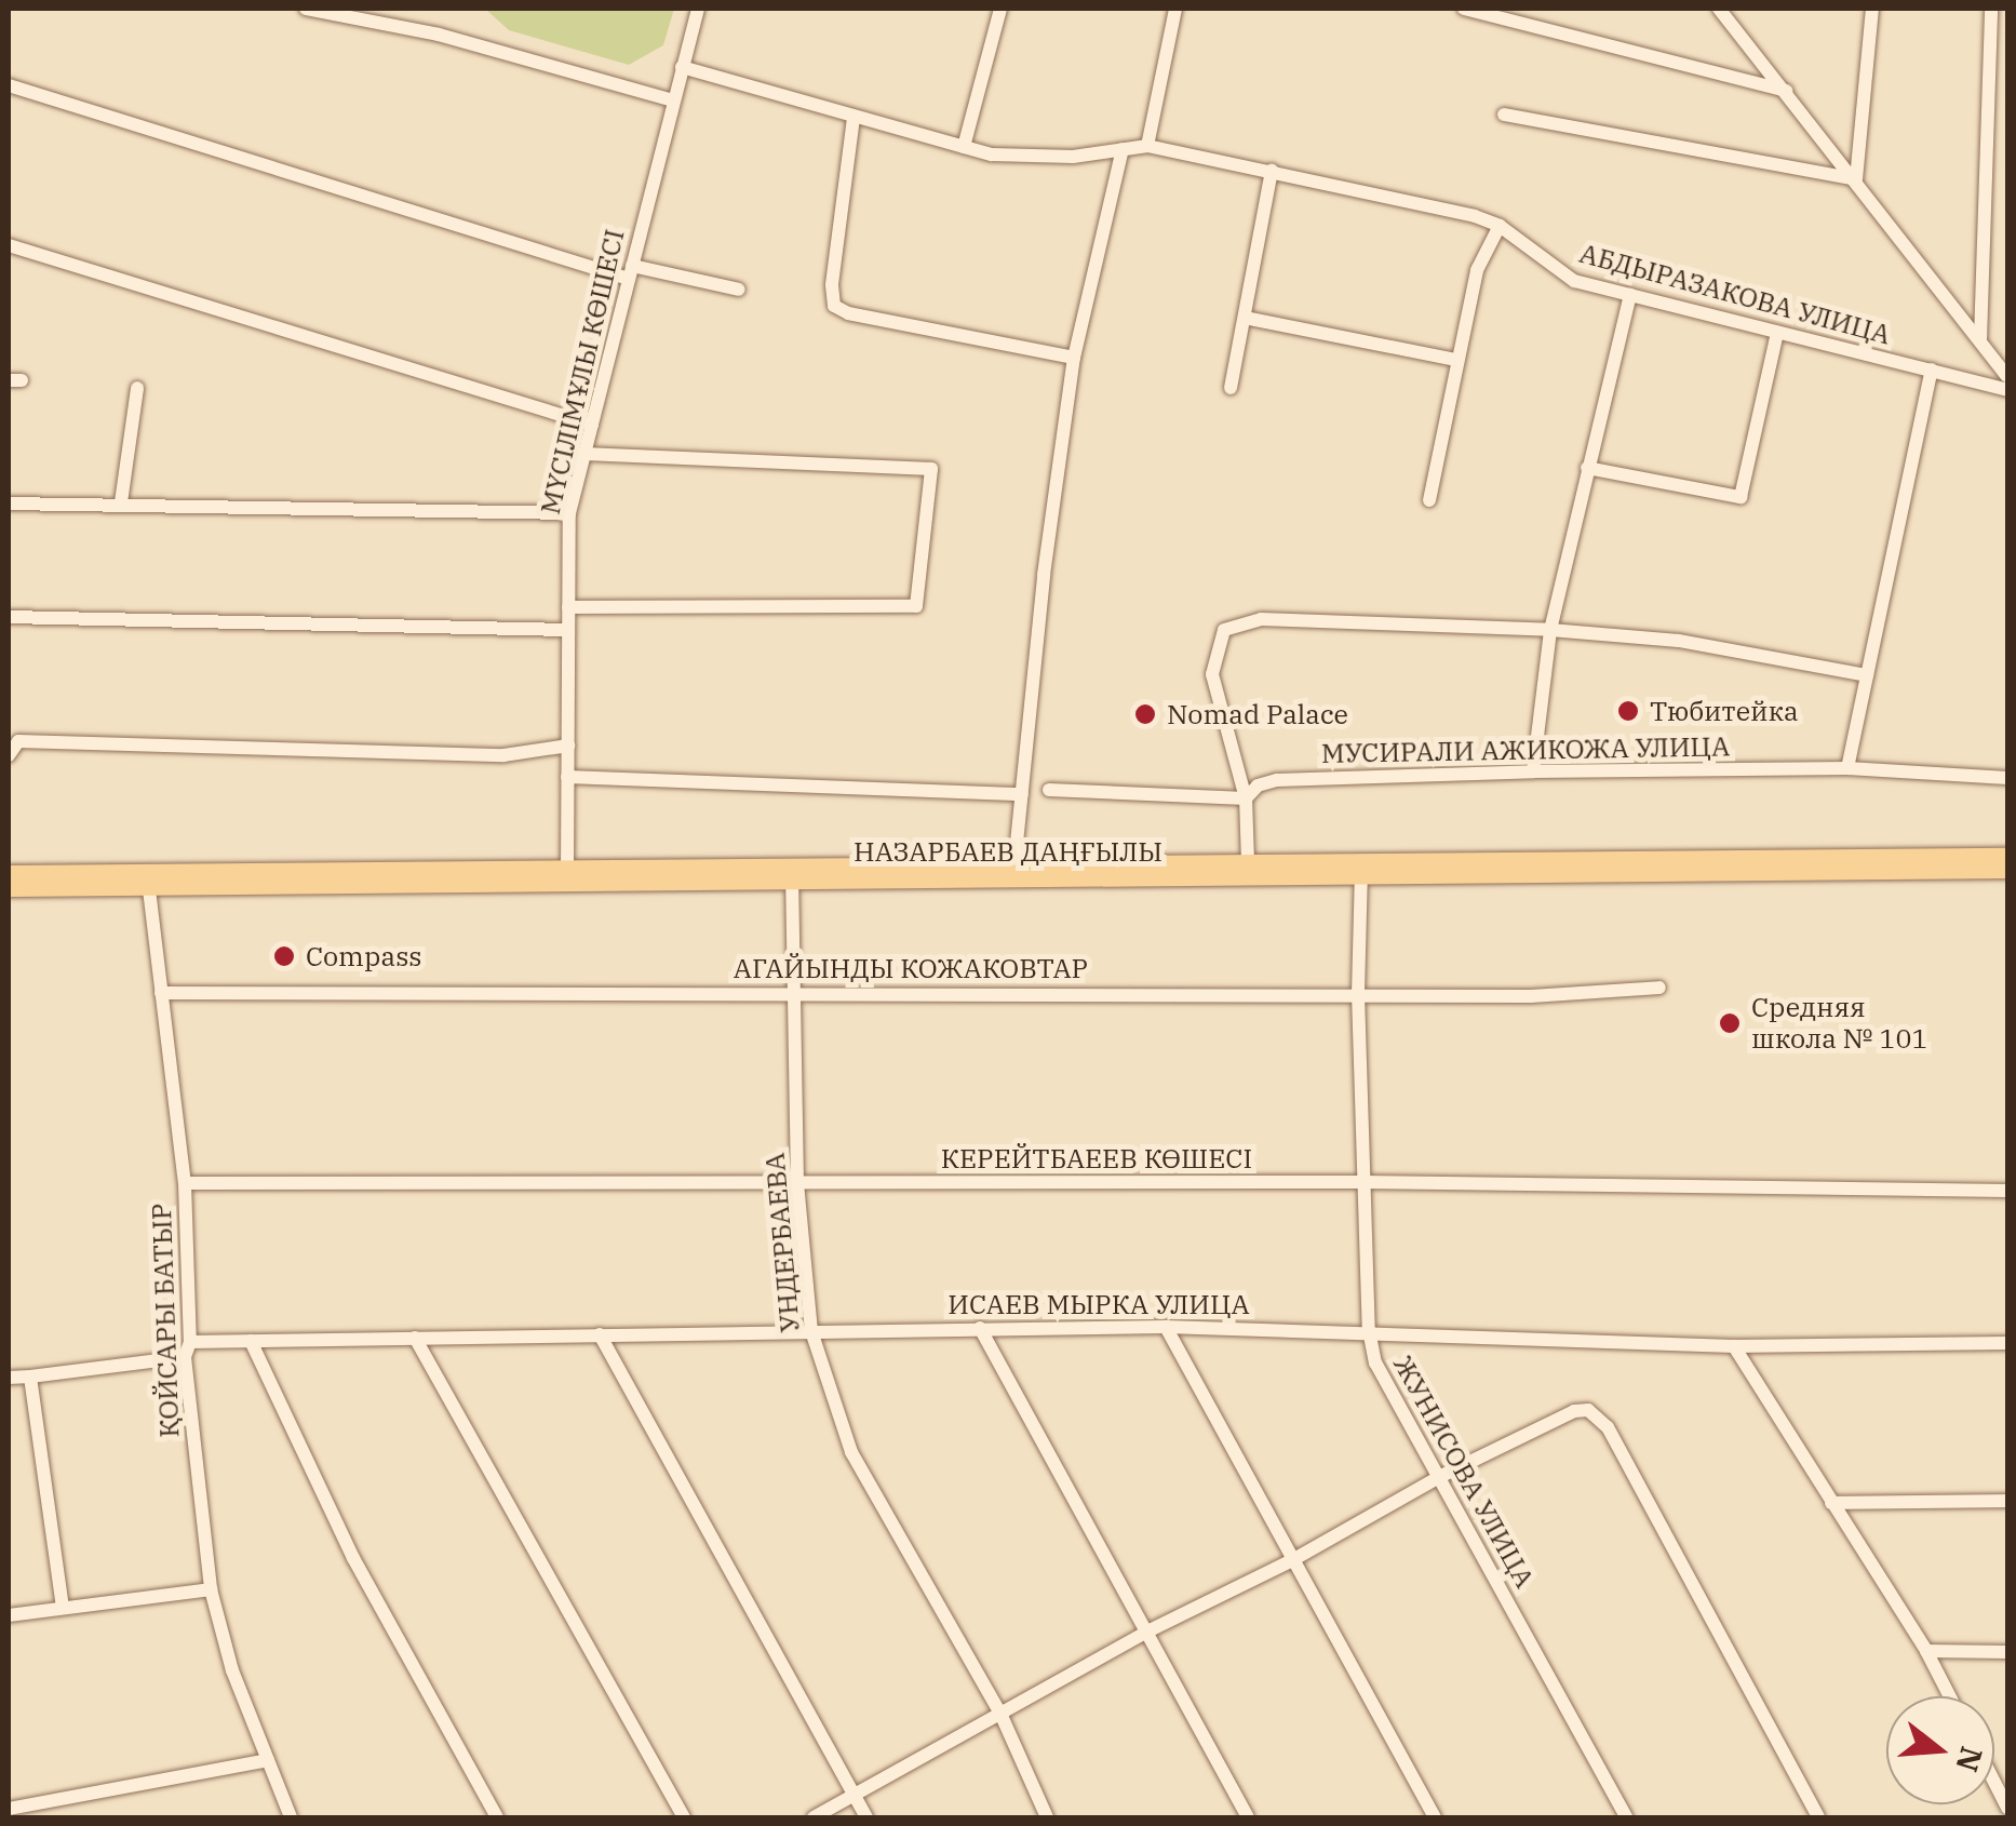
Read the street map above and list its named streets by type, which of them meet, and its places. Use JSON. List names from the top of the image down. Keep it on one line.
{"streets":{"main road":["НАЗАРБАЕВ ДАҢҒЫЛЫ"],"street":["АБДЫРАЗАКОВА УЛИЦА","МҮСІЛІМҰЛЫ КӨШЕСІ","МУСИРАЛИ АЖИКОЖА УЛИЦА","АГАЙЫНДЫ КОЖАКОВТАР","КЕРЕЙТБАЕЕВ КӨШЕСІ","УНДЕРБАЕВА","ИСАЕВ МЫРКА УЛИЦА","ҚОЙСАРЫ БАТЫР","ЖУНИСОВА УЛИЦА"]},"crossings":[["АБДЫРАЗАКОВА УЛИЦА","МҮСІЛІМҰЛЫ КӨШЕСІ"],["МҮСІЛІМҰЛЫ КӨШЕСІ","НАЗАРБАЕВ ДАҢҒЫЛЫ"],["НАЗАРБАЕВ ДАҢҒЫЛЫ","УНДЕРБАЕВА"],["НАЗАРБАЕВ ДАҢҒЫЛЫ","ҚОЙСАРЫ БАТЫР"],["НАЗАРБАЕВ ДАҢҒЫЛЫ","ЖУНИСОВА УЛИЦА"],["АГАЙЫНДЫ КОЖАКОВТАР","УНДЕРБАЕВА"],["АГАЙЫНДЫ КОЖАКОВТАР","ҚОЙСАРЫ БАТЫР"],["АГАЙЫНДЫ КОЖАКОВТАР","ЖУНИСОВА УЛИЦА"],["КЕРЕЙТБАЕЕВ КӨШЕСІ","УНДЕРБАЕВА"],["КЕРЕЙТБАЕЕВ КӨШЕСІ","ҚОЙСАРЫ БАТЫР"],["КЕРЕЙТБАЕЕВ КӨШЕСІ","ЖУНИСОВА УЛИЦА"],["УНДЕРБАЕВА","ИСАЕВ МЫРКА УЛИЦА"],["ИСАЕВ МЫРКА УЛИЦА","ҚОЙСАРЫ БАТЫР"],["ИСАЕВ МЫРКА УЛИЦА","ЖУНИСОВА УЛИЦА"]],"places":["Тюбитейка","Nomad Palace","Compass","Средняя школа № 101"],"north":"right"}
